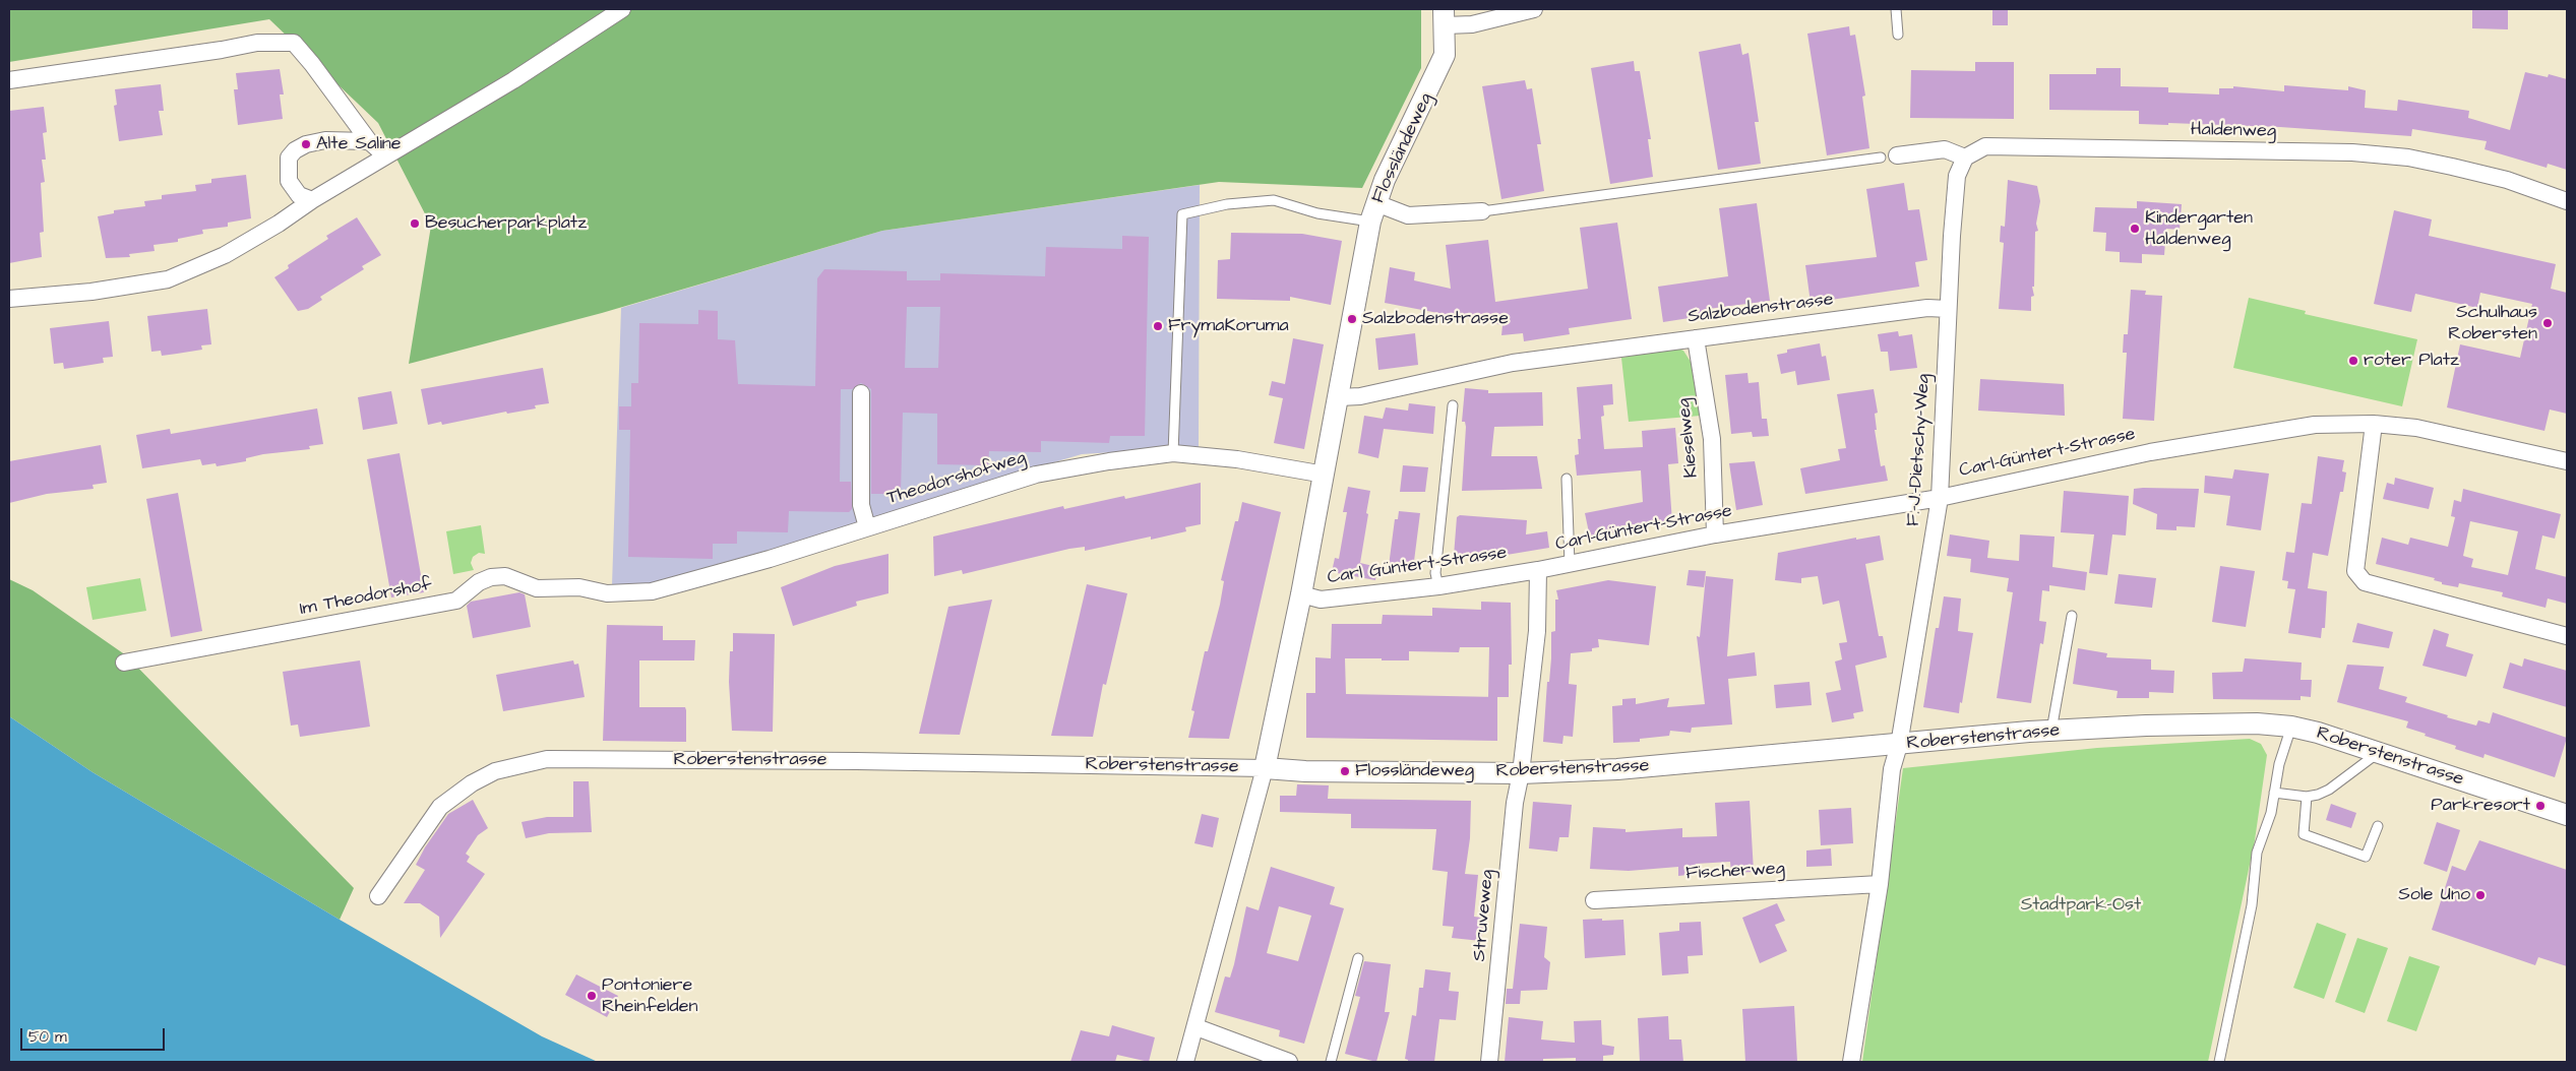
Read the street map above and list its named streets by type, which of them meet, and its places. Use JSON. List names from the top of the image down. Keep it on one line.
{"streets":{"street":["Haldenweg","Flossländeweg","Salzbodenstrasse","Kieselweg","F.-J.-Dietschy-Weg","Carl-Güntert-Strasse","Theodorshofweg","Carl Güntert-Strasse","Im Theodorshof","Roberstenstrasse","Fischerweg","Struveweg"]},"crossings":[["Haldenweg","F.-J.-Dietschy-Weg"],["Flossländeweg","Salzbodenstrasse"],["Flossländeweg","Theodorshofweg"],["Flossländeweg","Carl Güntert-Strasse"],["Flossländeweg","Roberstenstrasse"],["Salzbodenstrasse","Kieselweg"],["Salzbodenstrasse","F.-J.-Dietschy-Weg"],["Kieselweg","Carl-Güntert-Strasse"],["F.-J.-Dietschy-Weg","Carl-Güntert-Strasse"],["F.-J.-Dietschy-Weg","Roberstenstrasse"],["Carl-Güntert-Strasse","Carl Güntert-Strasse"],["Carl-Güntert-Strasse","Struveweg"],["Theodorshofweg","Im Theodorshof"],["Carl Güntert-Strasse","Struveweg"],["Roberstenstrasse","Struveweg"]],"parks":["Stadtpark-Ost"],"places":["Alte Saline","Besucherparkplatz","Kindergarten Haldenweg","Salzbodenstrasse","Schulhaus Robersten","FrymaKoruma","roter Platz","Flossländeweg","Parkresort","Sole Uno","Pontoniere Rheinfelden"],"scale_bar":"50 m"}
